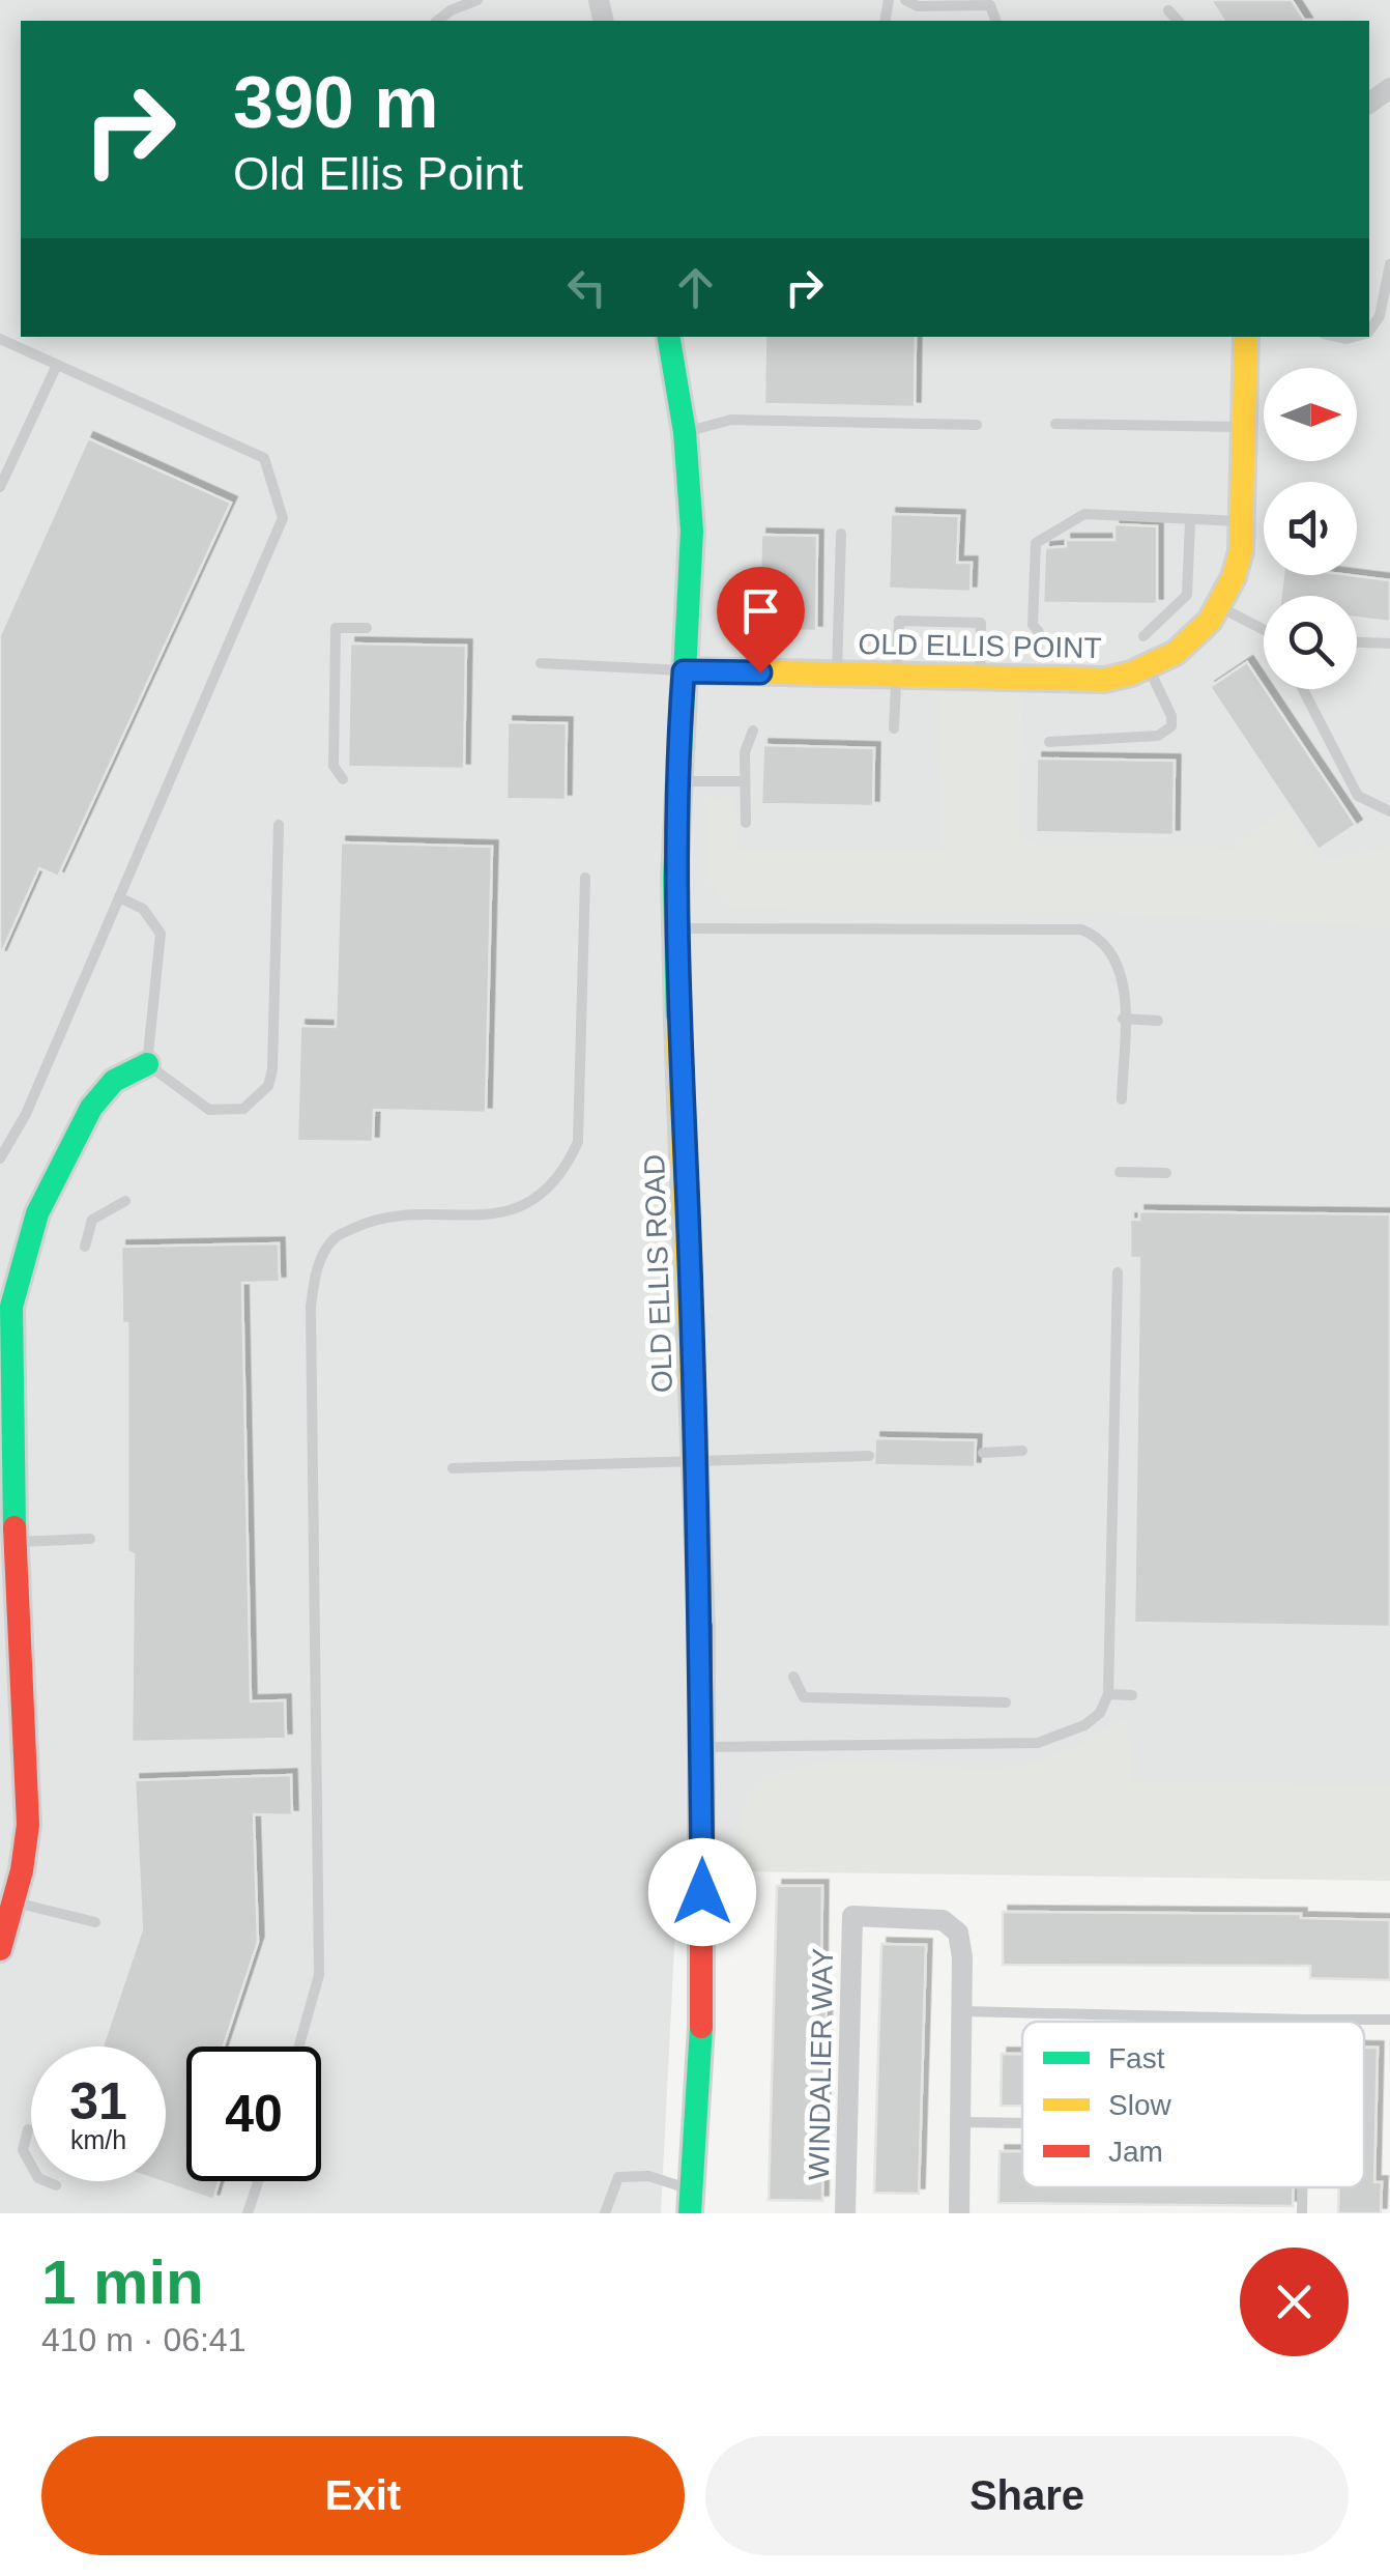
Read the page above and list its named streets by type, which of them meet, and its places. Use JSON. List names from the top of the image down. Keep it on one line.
{"streets":{"street":["OLD ELLIS POINT","OLD ELLIS ROAD","WINDALIER WAY"]},"crossings":[["OLD ELLIS POINT","OLD ELLIS ROAD"]],"legend":["Fast","Slow","Jam"],"north":"right","page":{"turn":["390 m","Old Ellis Point"],"speed":"31 km/h","limit":"40","heading":["1 min","410 m · 06:41"],"buttons":["Exit","Share"]}}
